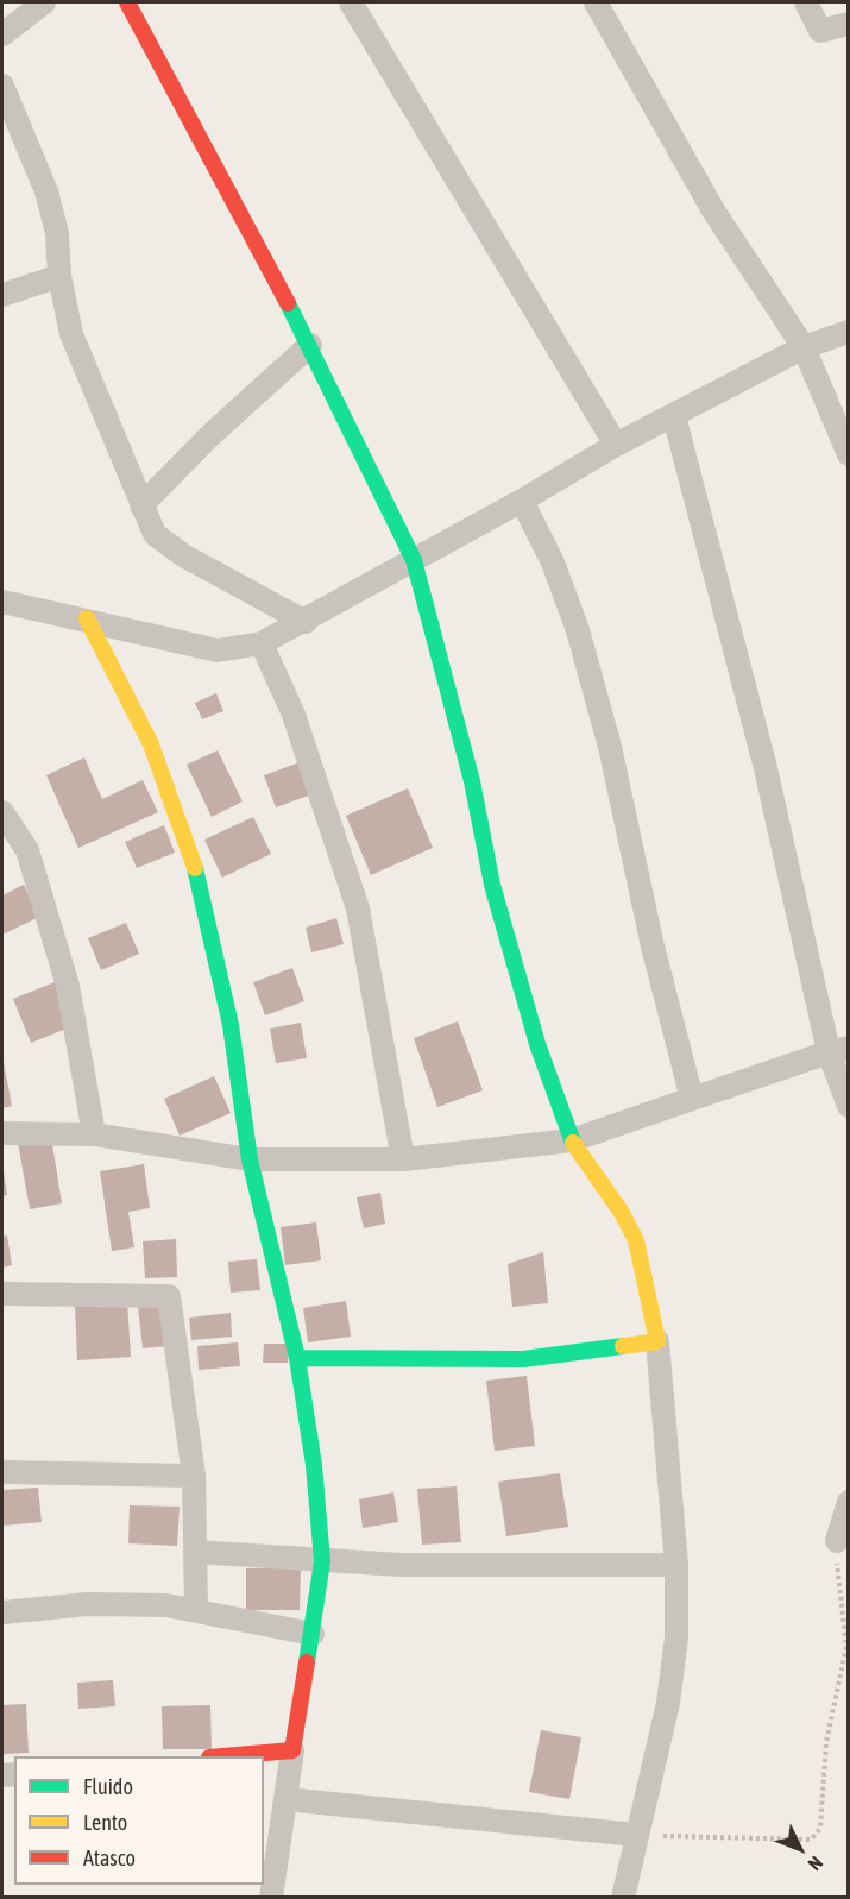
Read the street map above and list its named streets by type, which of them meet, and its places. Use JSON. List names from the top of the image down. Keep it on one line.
{"legend":["Fluido","Lento","Atasco"],"north":"bottom right"}
